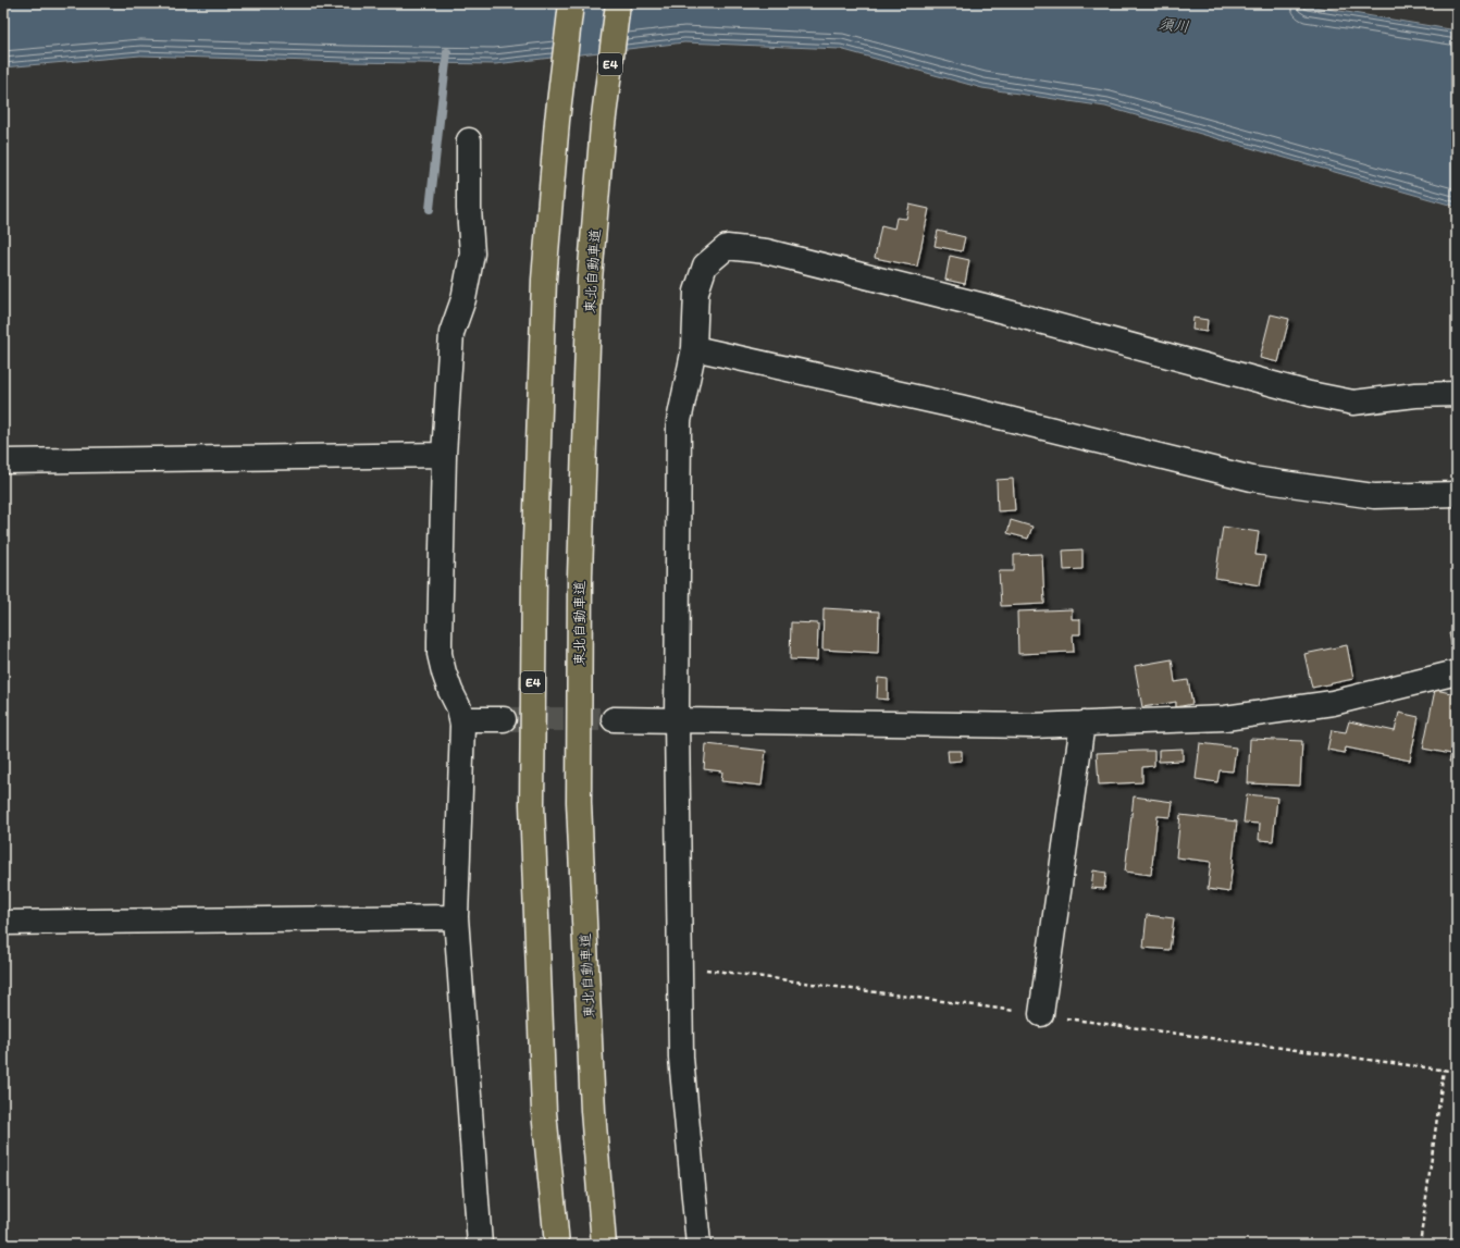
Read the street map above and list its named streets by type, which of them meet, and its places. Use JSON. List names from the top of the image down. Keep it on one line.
{"streets":{"highway":["E4","東北自動車道"]},"water":["須川"]}
